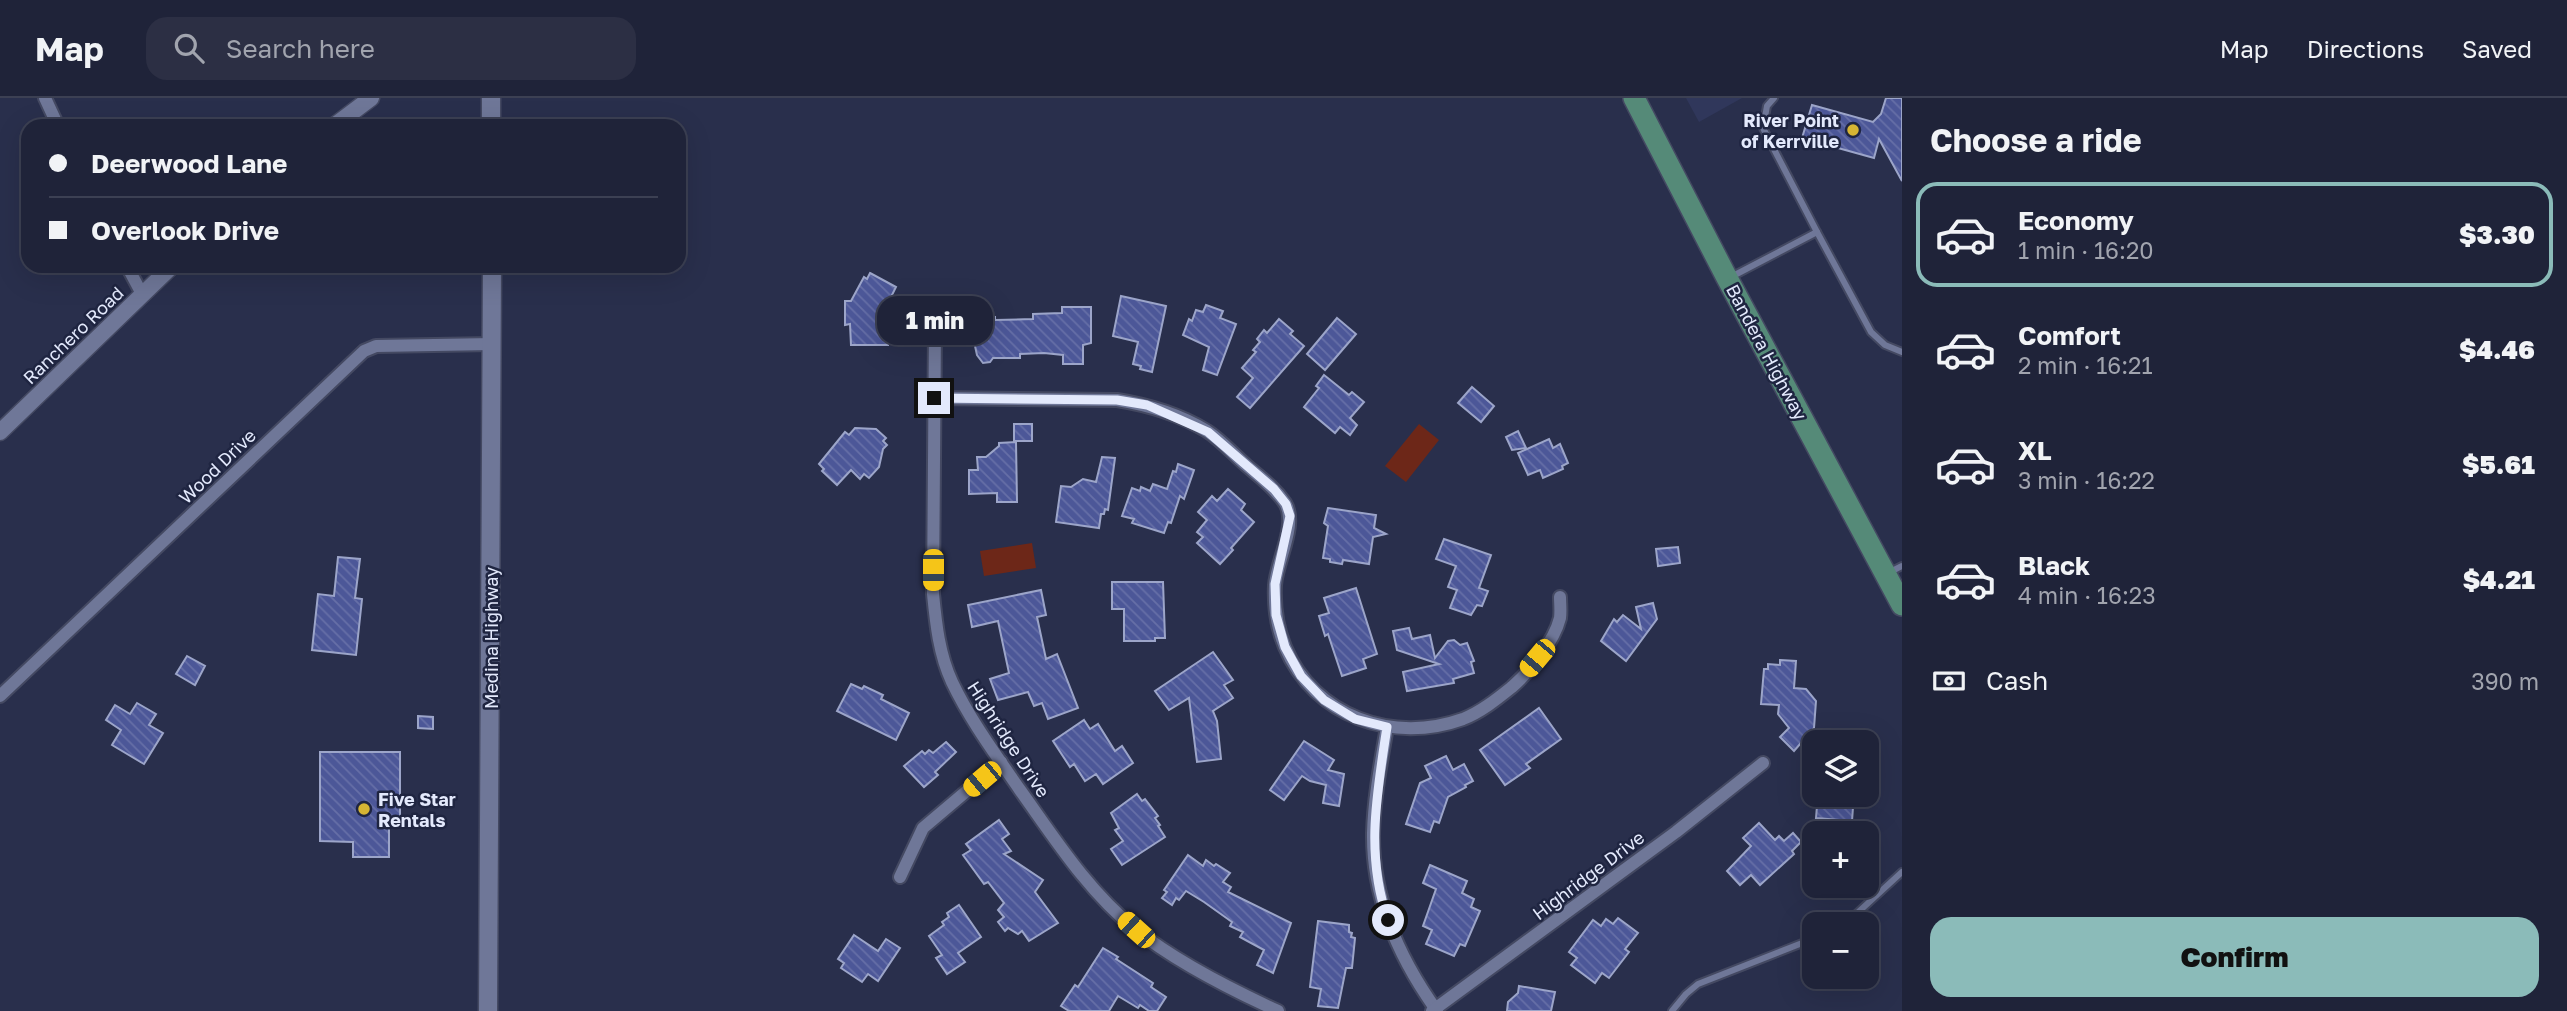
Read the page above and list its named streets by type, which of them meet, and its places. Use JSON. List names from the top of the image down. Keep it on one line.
{"streets":{"main road":["Bandera Highway","Medina Highway"],"street":["Ranchero Road","Wood Drive","Highridge Drive"]},"crossings":[["Wood Drive","Medina Highway"]],"places":["River Point of Kerrville","Five Star Rentals"],"page":{"header":"Map","search":"Search here","nav":["Map","Directions","Saved"],"heading":"Choose a ride","banner":["Deerwood Lane","Overlook Drive"],"list":[{"name":"Economy","note":"1 min · 16:20","value":"$3.30"},{"name":"Comfort","note":"2 min · 16:21","value":"$4.46"},{"name":"XL","note":"3 min · 16:22","value":"$5.61"},{"name":"Black","note":"4 min · 16:23","value":"$4.21"}],"bubble":"1 min","pay":["Cash","390 m"],"map_buttons":["+","−"],"buttons":"Confirm"}}
